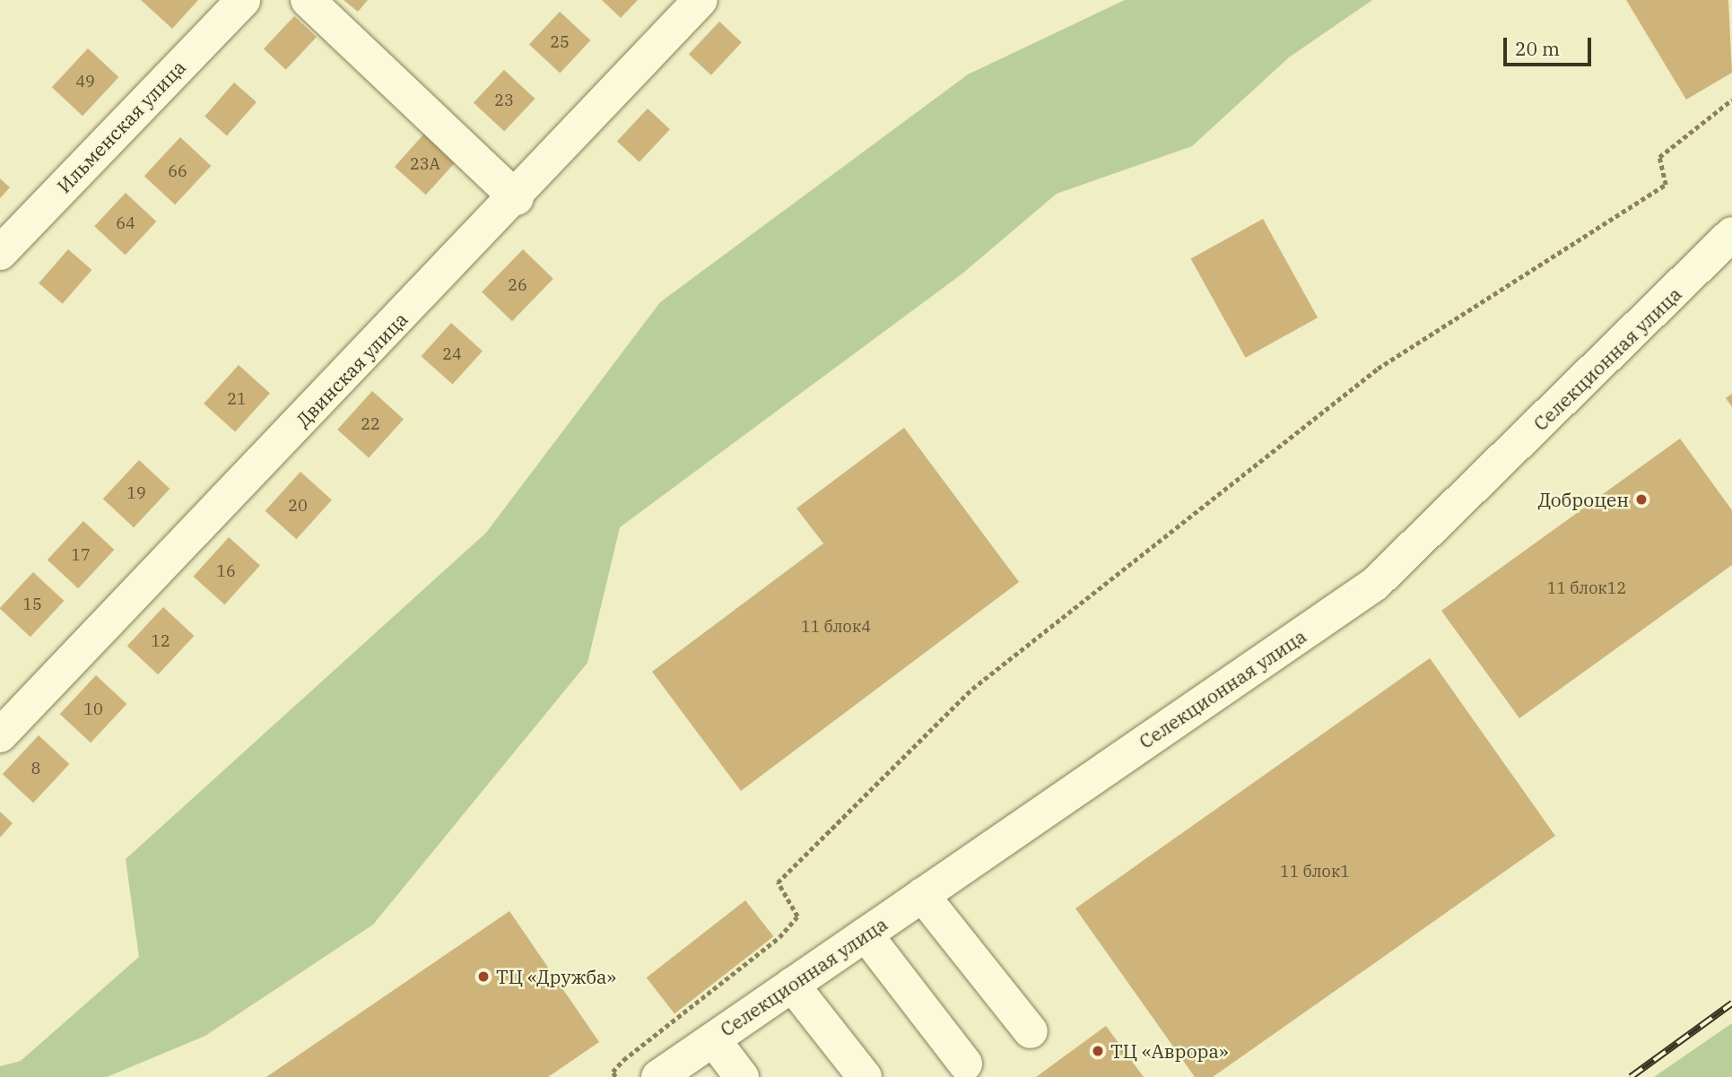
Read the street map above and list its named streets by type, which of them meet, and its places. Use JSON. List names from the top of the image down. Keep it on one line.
{"streets":{"street":["Ильменская улица","Селекционная улица","Двинская улица"]},"places":["Доброцен","ТЦ «Дружба»","ТЦ «Аврора»"],"house_numbers":["25","49","23","23А","66","64","26","24","21","22","19","20","17","16","11 блок12","15","11 блок4","12","10","8","11 блок1"],"scale_bar":"20 m"}
